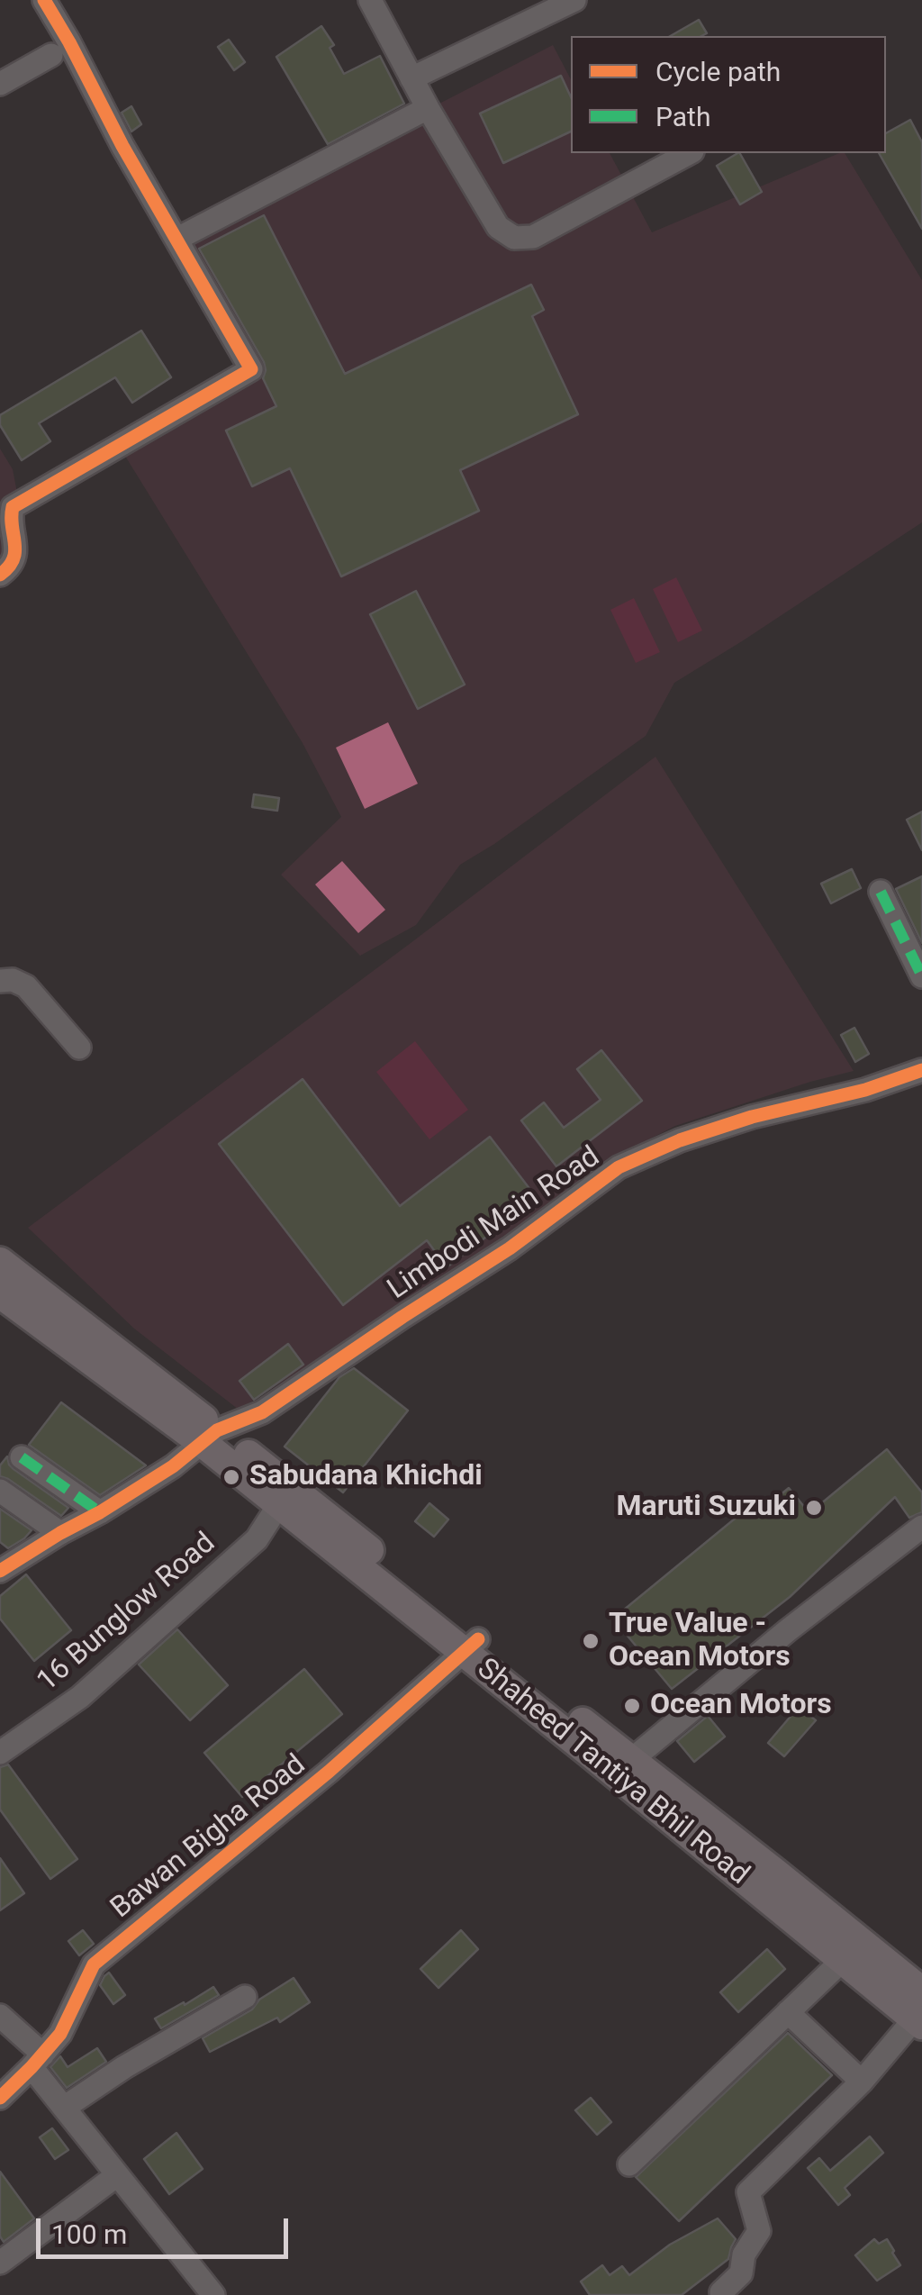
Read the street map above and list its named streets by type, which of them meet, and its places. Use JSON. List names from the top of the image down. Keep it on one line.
{"streets":{"main road":["Shaheed Tantiya Bhil Road"],"street":["Limbodi Main Road","16 Bunglow Road","Bawan Bigha Road"]},"crossings":[["Limbodi Main Road","Shaheed Tantiya Bhil Road"],["16 Bunglow Road","Shaheed Tantiya Bhil Road"],["Shaheed Tantiya Bhil Road","Bawan Bigha Road"]],"places":["Sabudana Khichdi","Maruti Suzuki","True Value - Ocean Motors","Ocean Motors"],"legend":["Cycle path","Path"],"scale_bar":"100 m"}
